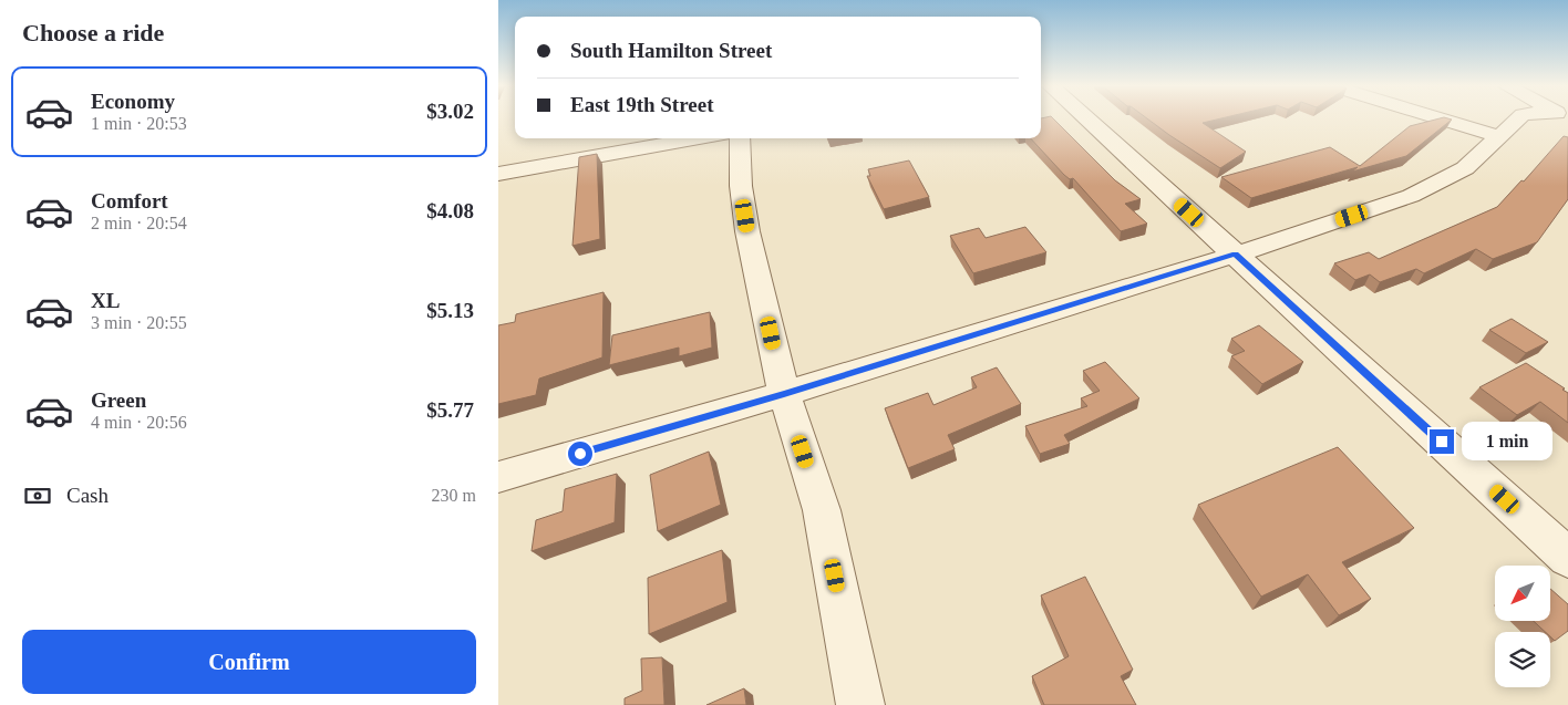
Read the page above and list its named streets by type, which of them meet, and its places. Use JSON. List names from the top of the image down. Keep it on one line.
{"north":"bottom left","page":{"heading":"Choose a ride","banner":["South Hamilton Street","East 19th Street"],"list":[{"name":"Economy","note":"1 min · 20:53","value":"$3.02"},{"name":"Comfort","note":"2 min · 20:54","value":"$4.08"},{"name":"XL","note":"3 min · 20:55","value":"$5.13"},{"name":"Green","note":"4 min · 20:56","value":"$5.77"}],"bubble":"1 min","pay":["Cash","230 m"],"buttons":"Confirm"}}
